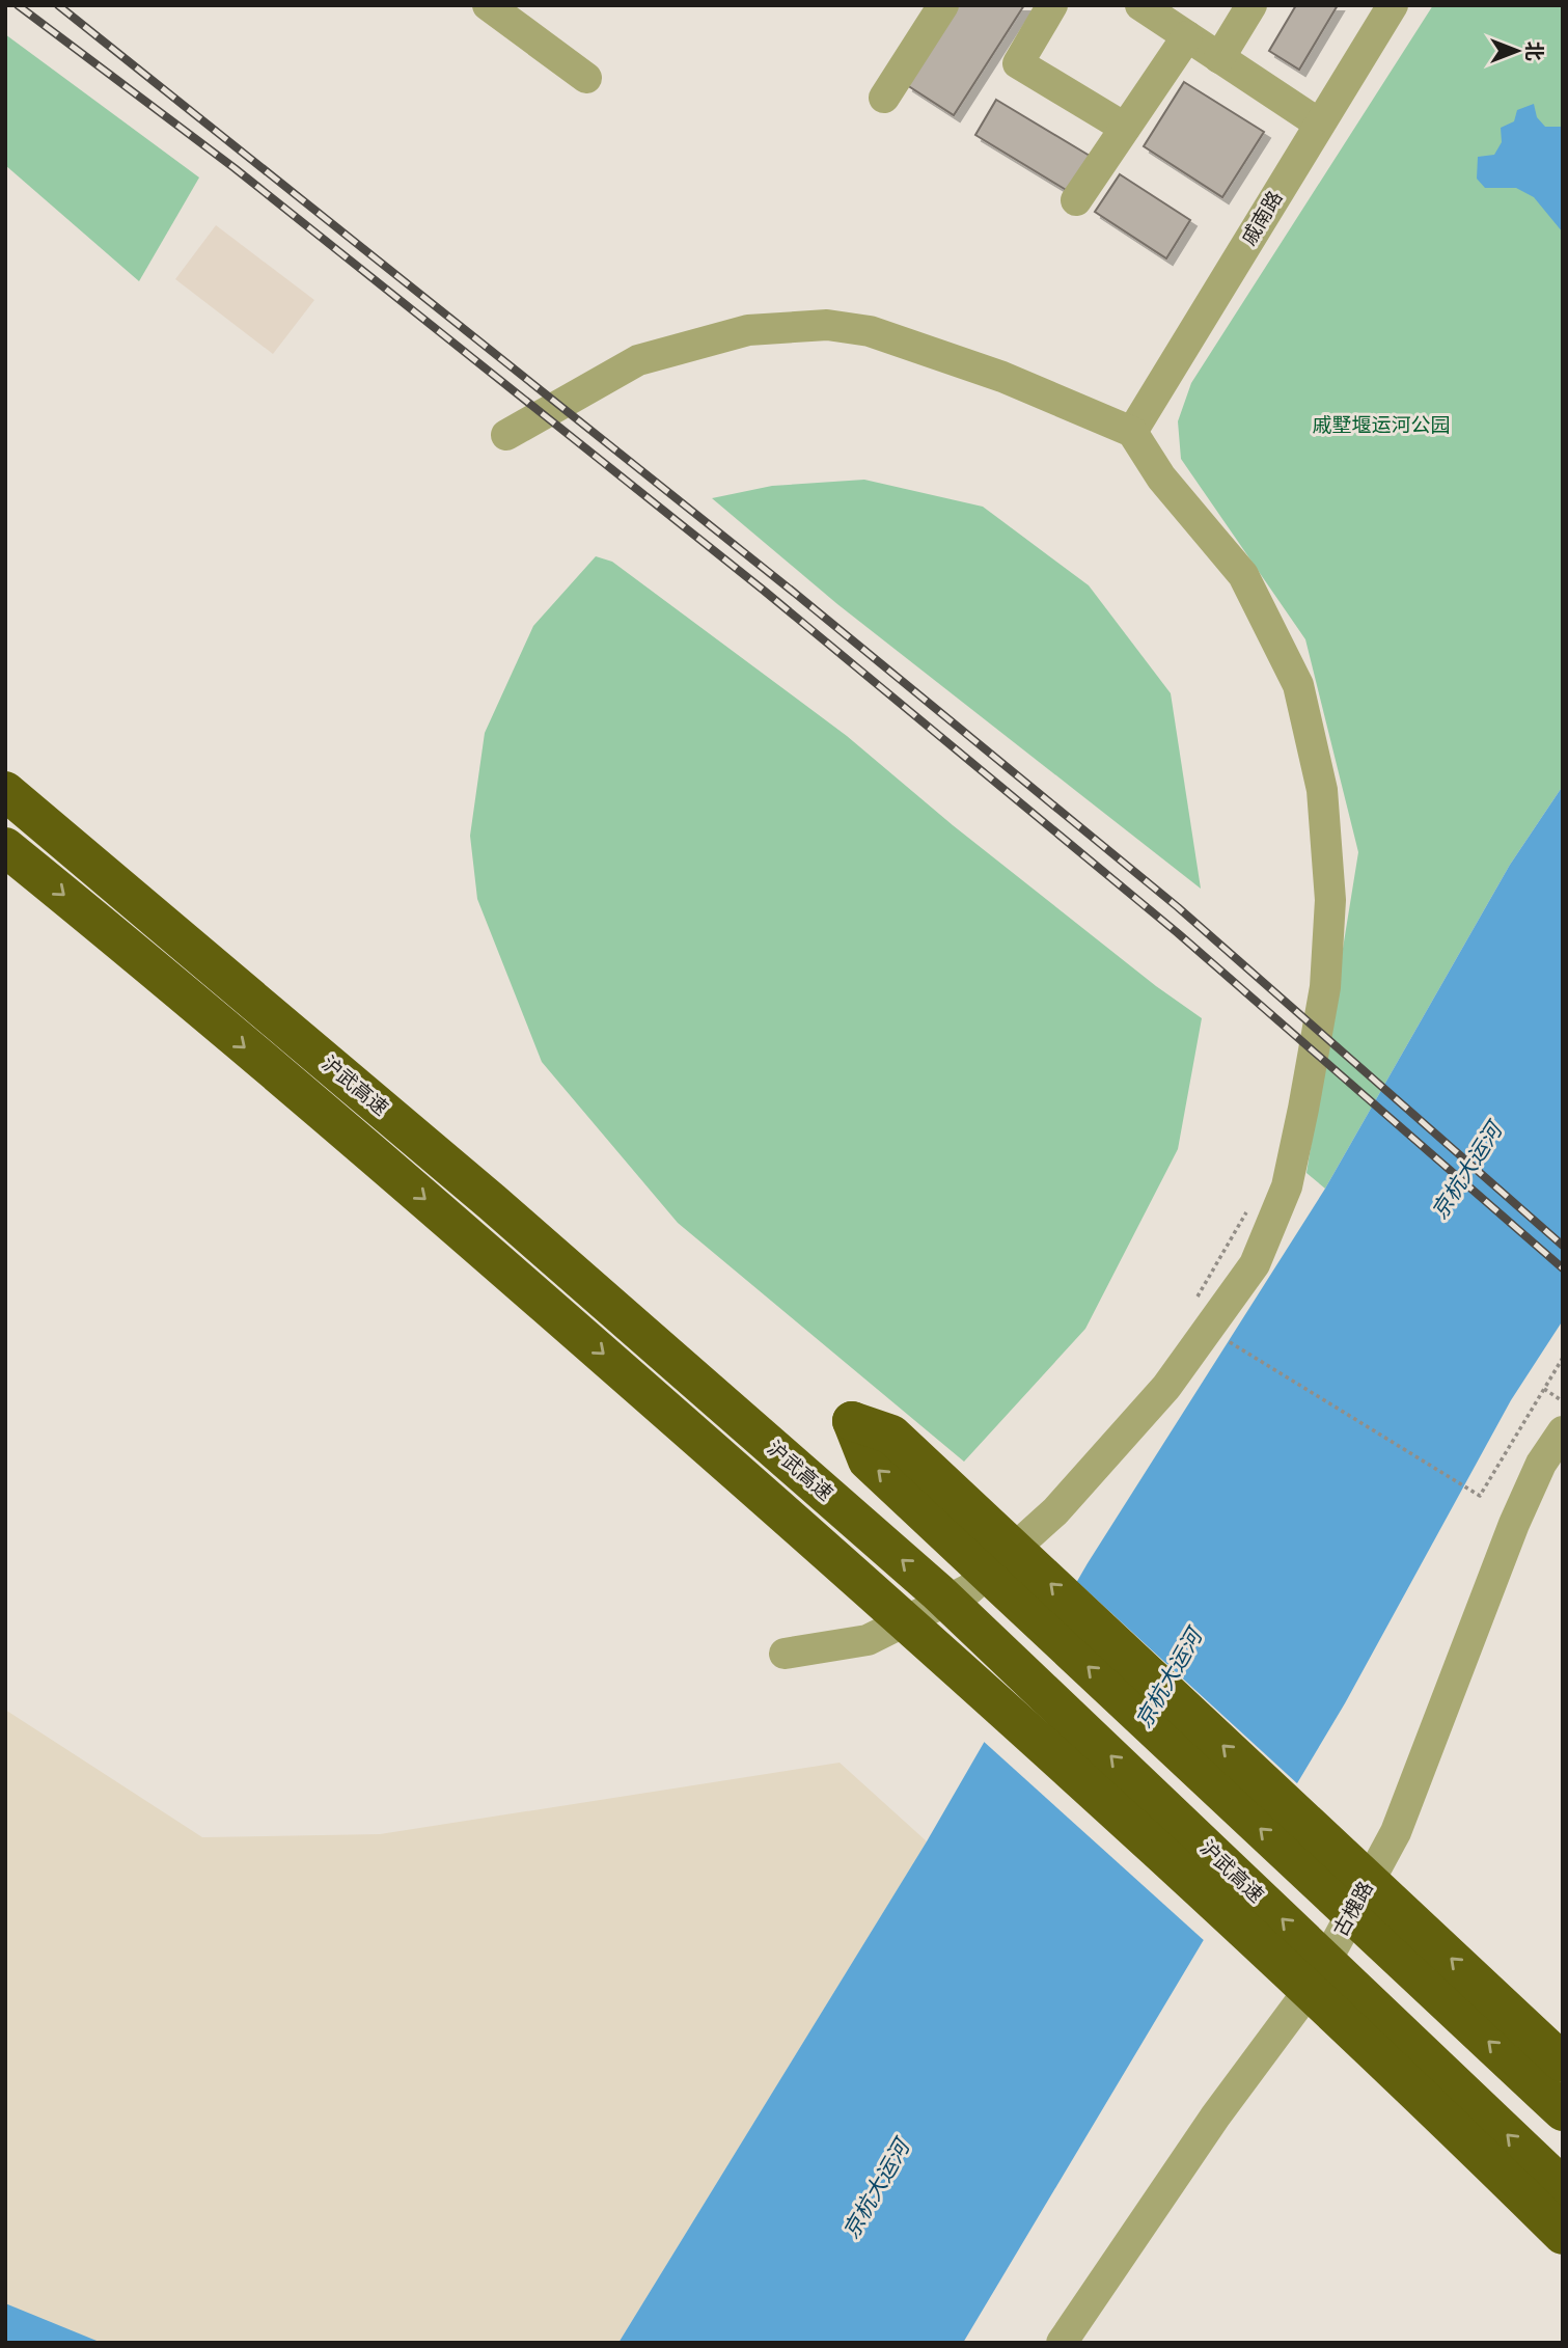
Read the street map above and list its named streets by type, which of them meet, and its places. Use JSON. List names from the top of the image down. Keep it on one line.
{"streets":{"highway":["沪武高速"],"street":["戚南路","古槐路"]},"water":["京杭大运河"],"parks":["戚墅堰运河公园"],"north":"right"}
